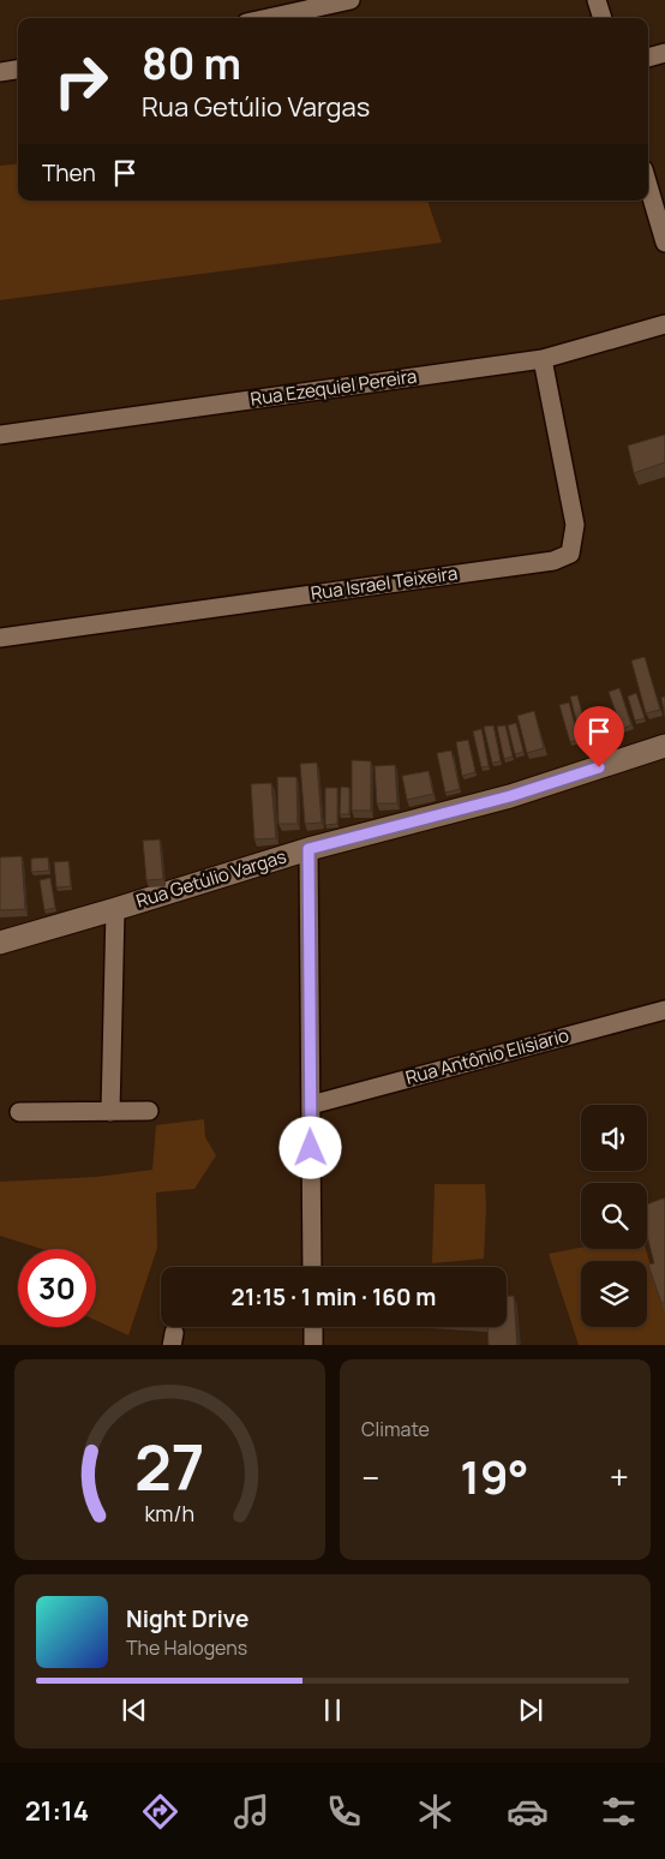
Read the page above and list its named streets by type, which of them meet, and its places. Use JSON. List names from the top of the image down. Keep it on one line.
{"streets":{"street":["Rua Ezequiel Pereira","Rua Israel Teixeira","Rua Getúlio Vargas","Rua Antônio Elisiario"]},"crossings":[["Rua Ezequiel Pereira","Rua Israel Teixeira"]],"page":{"turn":["80 m","Rua Getúlio Vargas"],"then":"Then","limit":"30","trip":"21:15 · 1 min · 160 m","tile":"Climate","heat":["−","19°","+"],"song":["Night Drive","The Halogens"],"tabs":"21:14","gauge":["27","km/h"]}}
